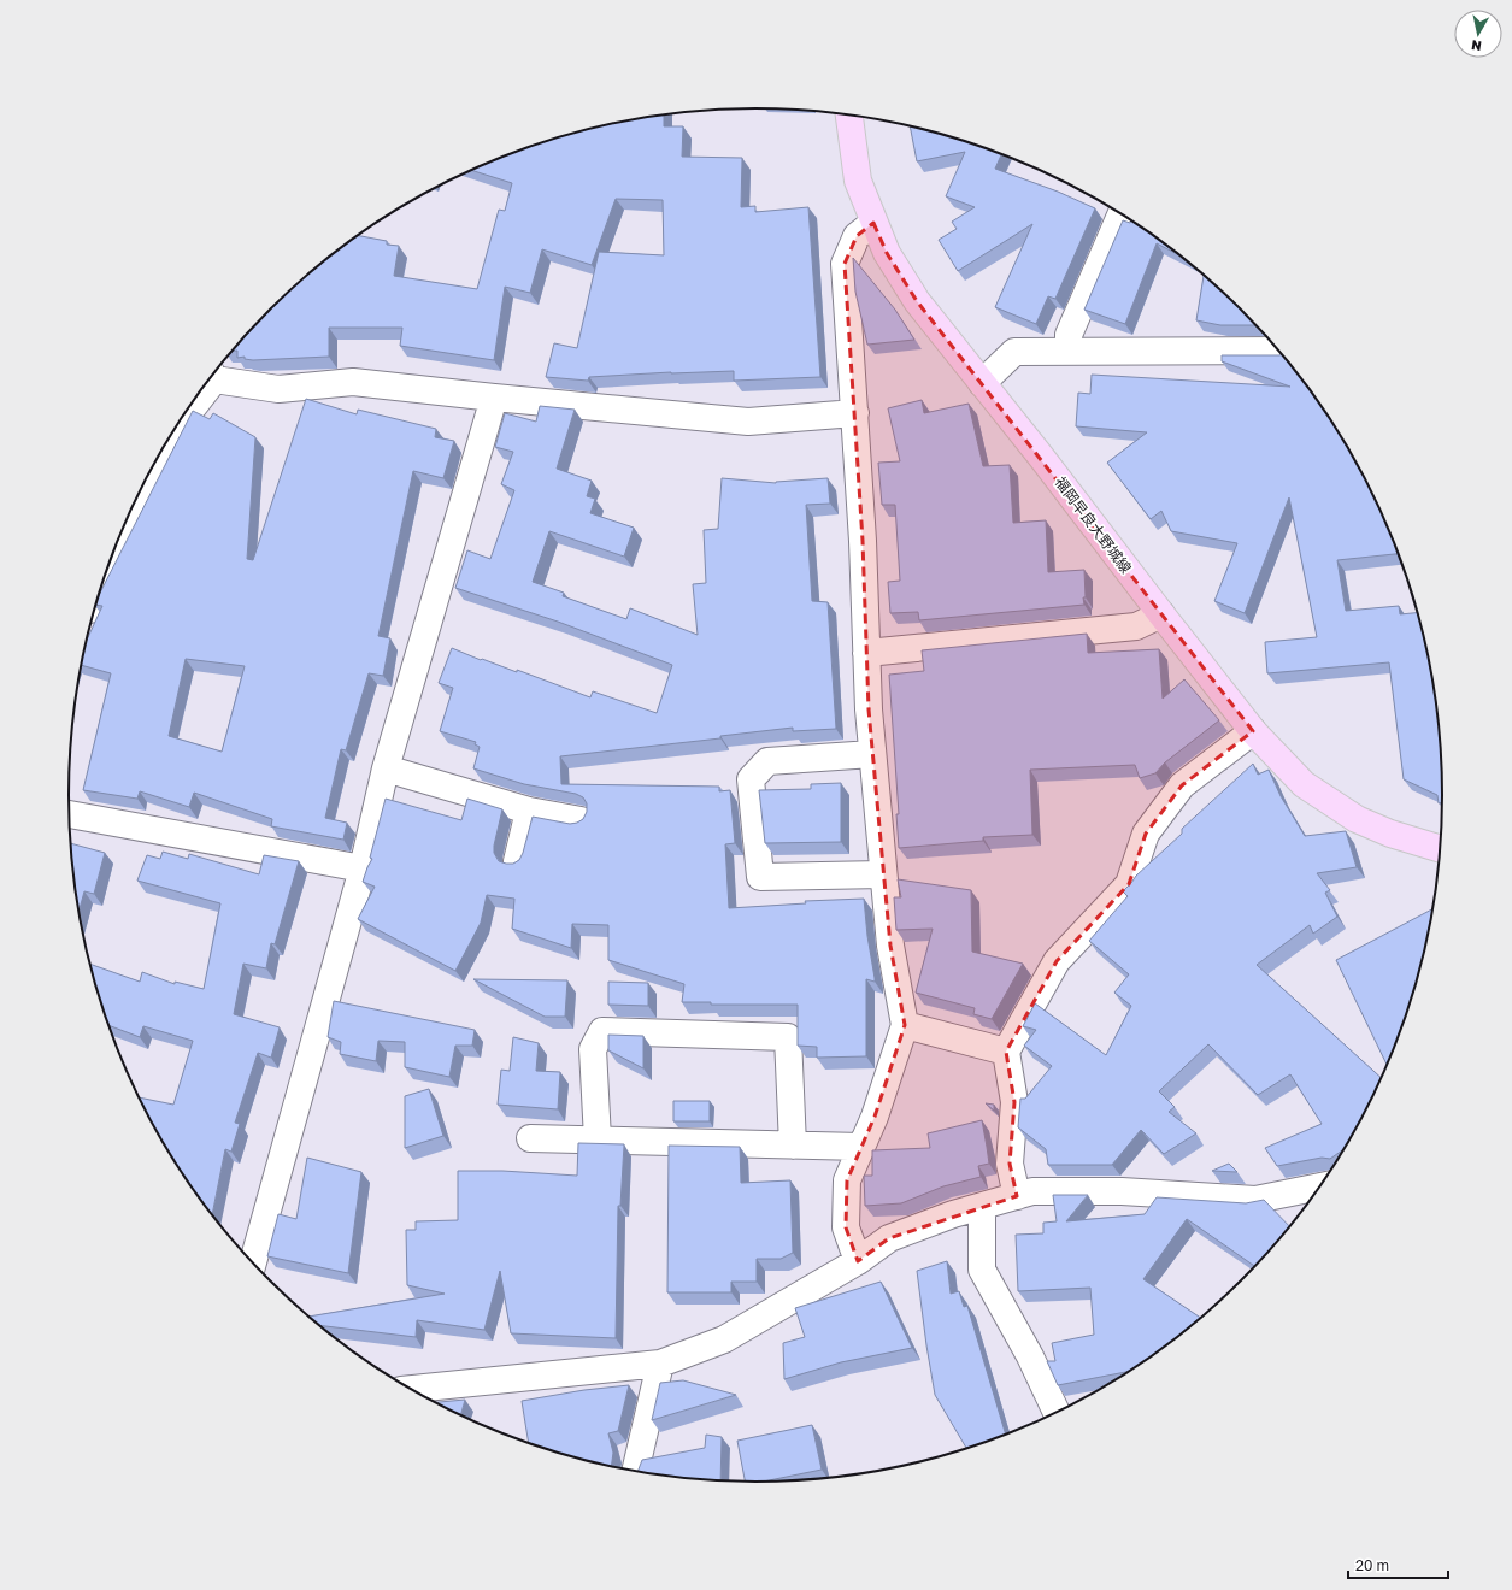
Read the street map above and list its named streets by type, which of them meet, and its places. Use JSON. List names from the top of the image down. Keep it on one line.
{"streets":{"main road":["福岡早良大野城線"]},"scale_bar":"20 m","north":"bottom"}
